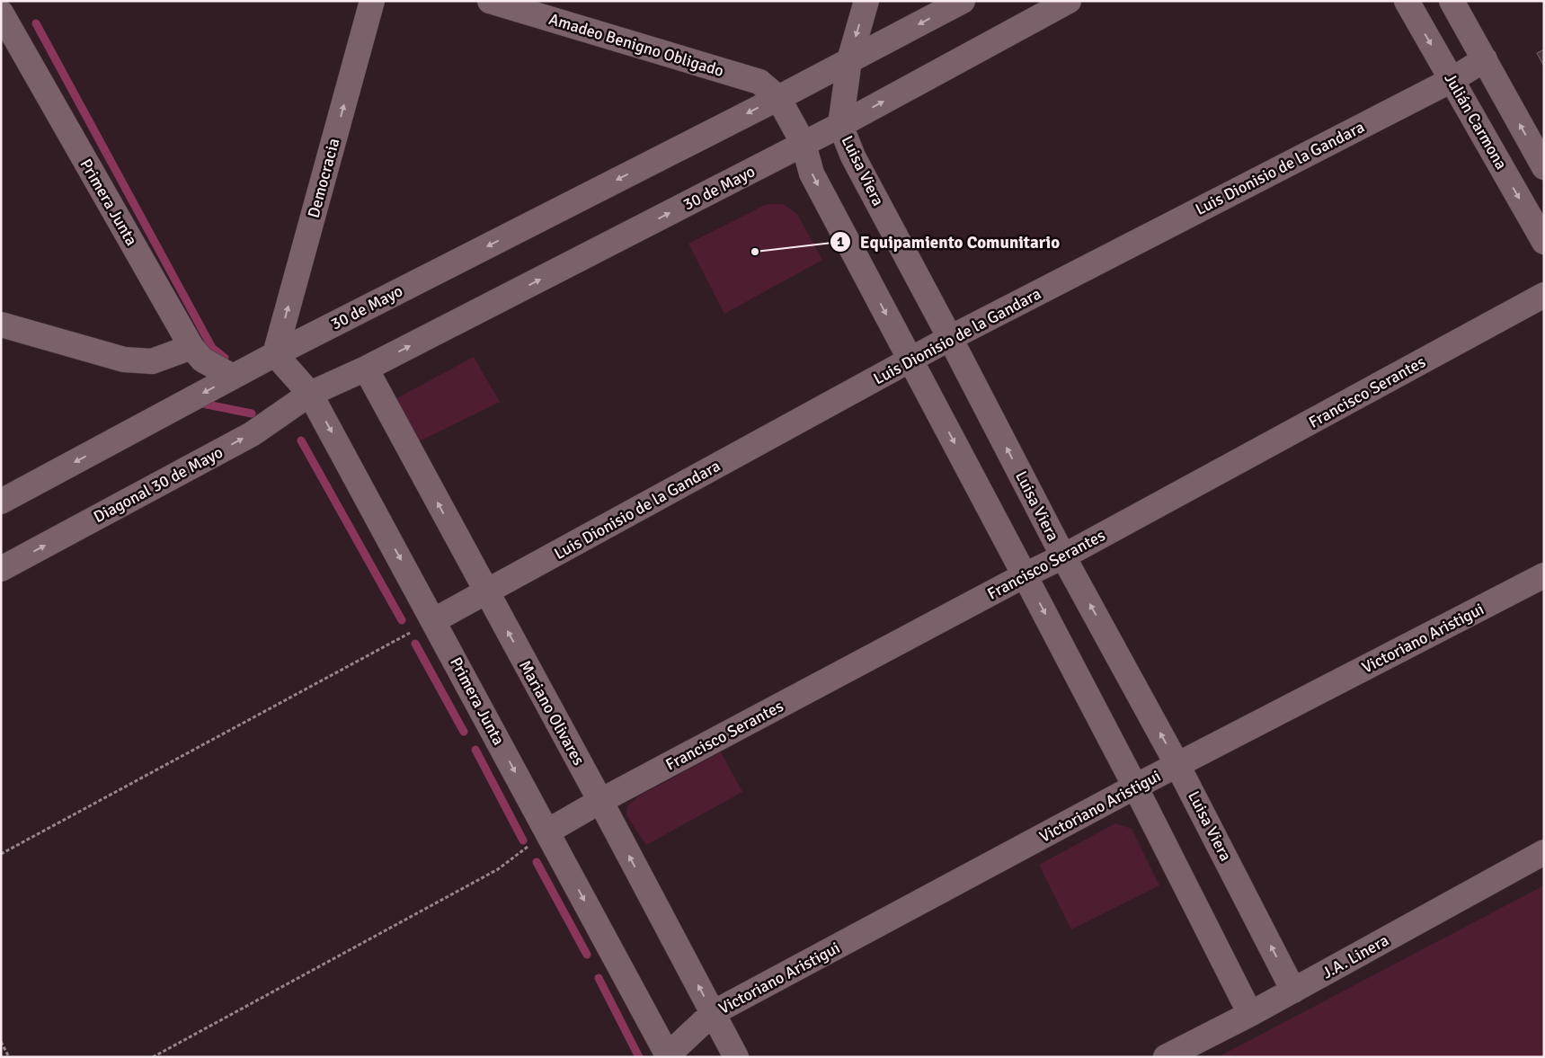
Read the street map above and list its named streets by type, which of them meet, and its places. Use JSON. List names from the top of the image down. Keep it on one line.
{"streets":{"street":["Amadeo Benigno Obligado","Julián Carmona","Luis Dionisio de la Gandara","Luisa Viera","Democracia","30 de Mayo","Primera Junta","Francisco Serantes","Diagonal 30 de Mayo","Victoriano Aristigui","Mariano Olivares","J.A. Linera"]},"crossings":[["Amadeo Benigno Obligado","30 de Mayo"],["Julián Carmona","Luis Dionisio de la Gandara"],["Luis Dionisio de la Gandara","Luisa Viera"],["Luis Dionisio de la Gandara","Primera Junta"],["Luis Dionisio de la Gandara","Mariano Olivares"],["Luisa Viera","30 de Mayo"],["Luisa Viera","Francisco Serantes"],["Luisa Viera","Victoriano Aristigui"],["Luisa Viera","J.A. Linera"],["Democracia","30 de Mayo"],["Democracia","Primera Junta"],["30 de Mayo","Primera Junta"],["30 de Mayo","Diagonal 30 de Mayo"],["30 de Mayo","Mariano Olivares"],["Primera Junta","Francisco Serantes"],["Primera Junta","Diagonal 30 de Mayo"],["Primera Junta","Victoriano Aristigui"],["Francisco Serantes","Mariano Olivares"],["Victoriano Aristigui","Mariano Olivares"]],"one_way":["Democracia","Primera Junta","Mariano Olivares"],"places":["Equipamiento Comunitario"]}
